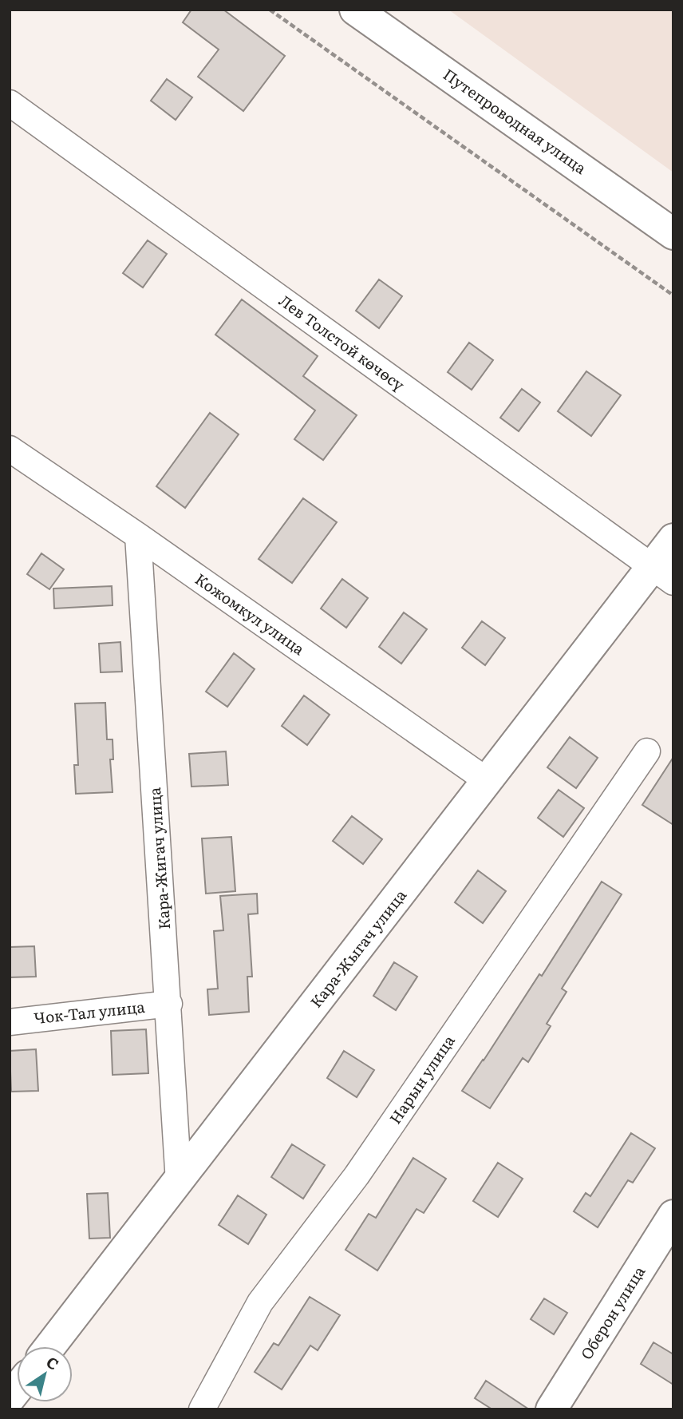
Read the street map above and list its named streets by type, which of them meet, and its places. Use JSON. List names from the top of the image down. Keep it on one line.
{"streets":{"street":["Путепроводная улица","Лев Толстой көчөсү","Кожомкул улица","Кара-Жигач улица","Кара-Жыгач улица","Чок-Тал улица","Нарын улица","Оберон улица"]},"crossings":[["Лев Толстой көчөсү","Кара-Жыгач улица"],["Кожомкул улица","Кара-Жигач улица"],["Кожомкул улица","Кара-Жыгач улица"],["Кара-Жигач улица","Кара-Жыгач улица"],["Кара-Жигач улица","Чок-Тал улица"]],"north":"top right"}
